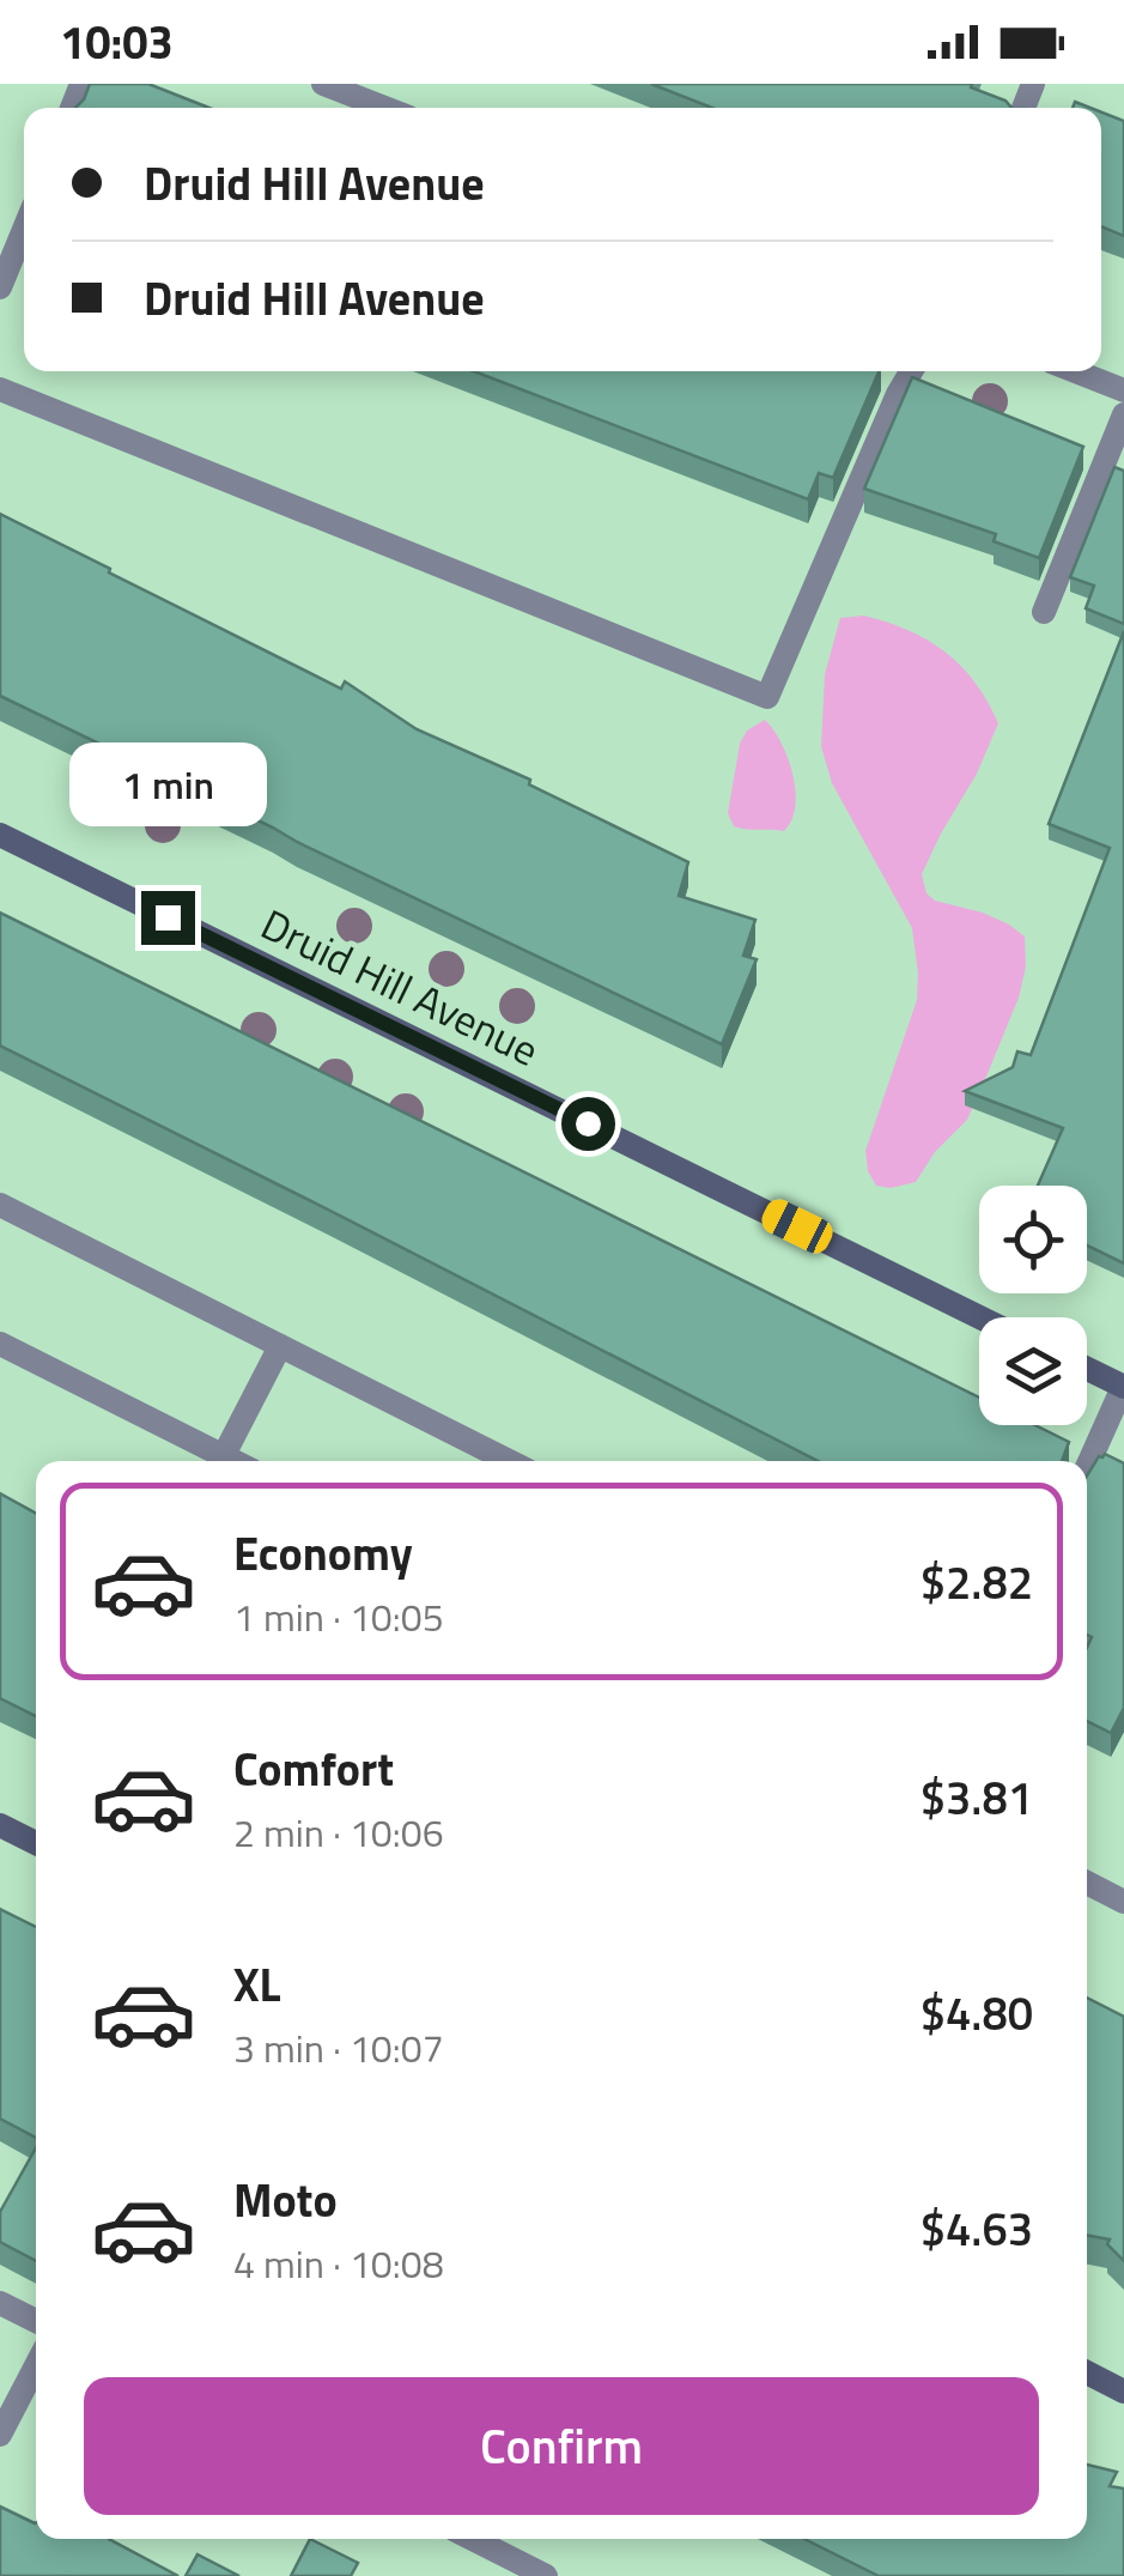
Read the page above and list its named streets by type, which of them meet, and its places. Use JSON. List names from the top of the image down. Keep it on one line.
{"streets":{"main road":["Druid Hill Avenue"]},"page":{"status":"10:03","banner":["Druid Hill Avenue","Druid Hill Avenue"],"bubble":"1 min","list":[{"name":"Economy","note":"1 min · 10:05","value":"$2.82"},{"name":"Comfort","note":"2 min · 10:06","value":"$3.81"},{"name":"XL","note":"3 min · 10:07","value":"$4.80"},{"name":"Moto","note":"4 min · 10:08","value":"$4.63"}],"buttons":"Confirm"}}
